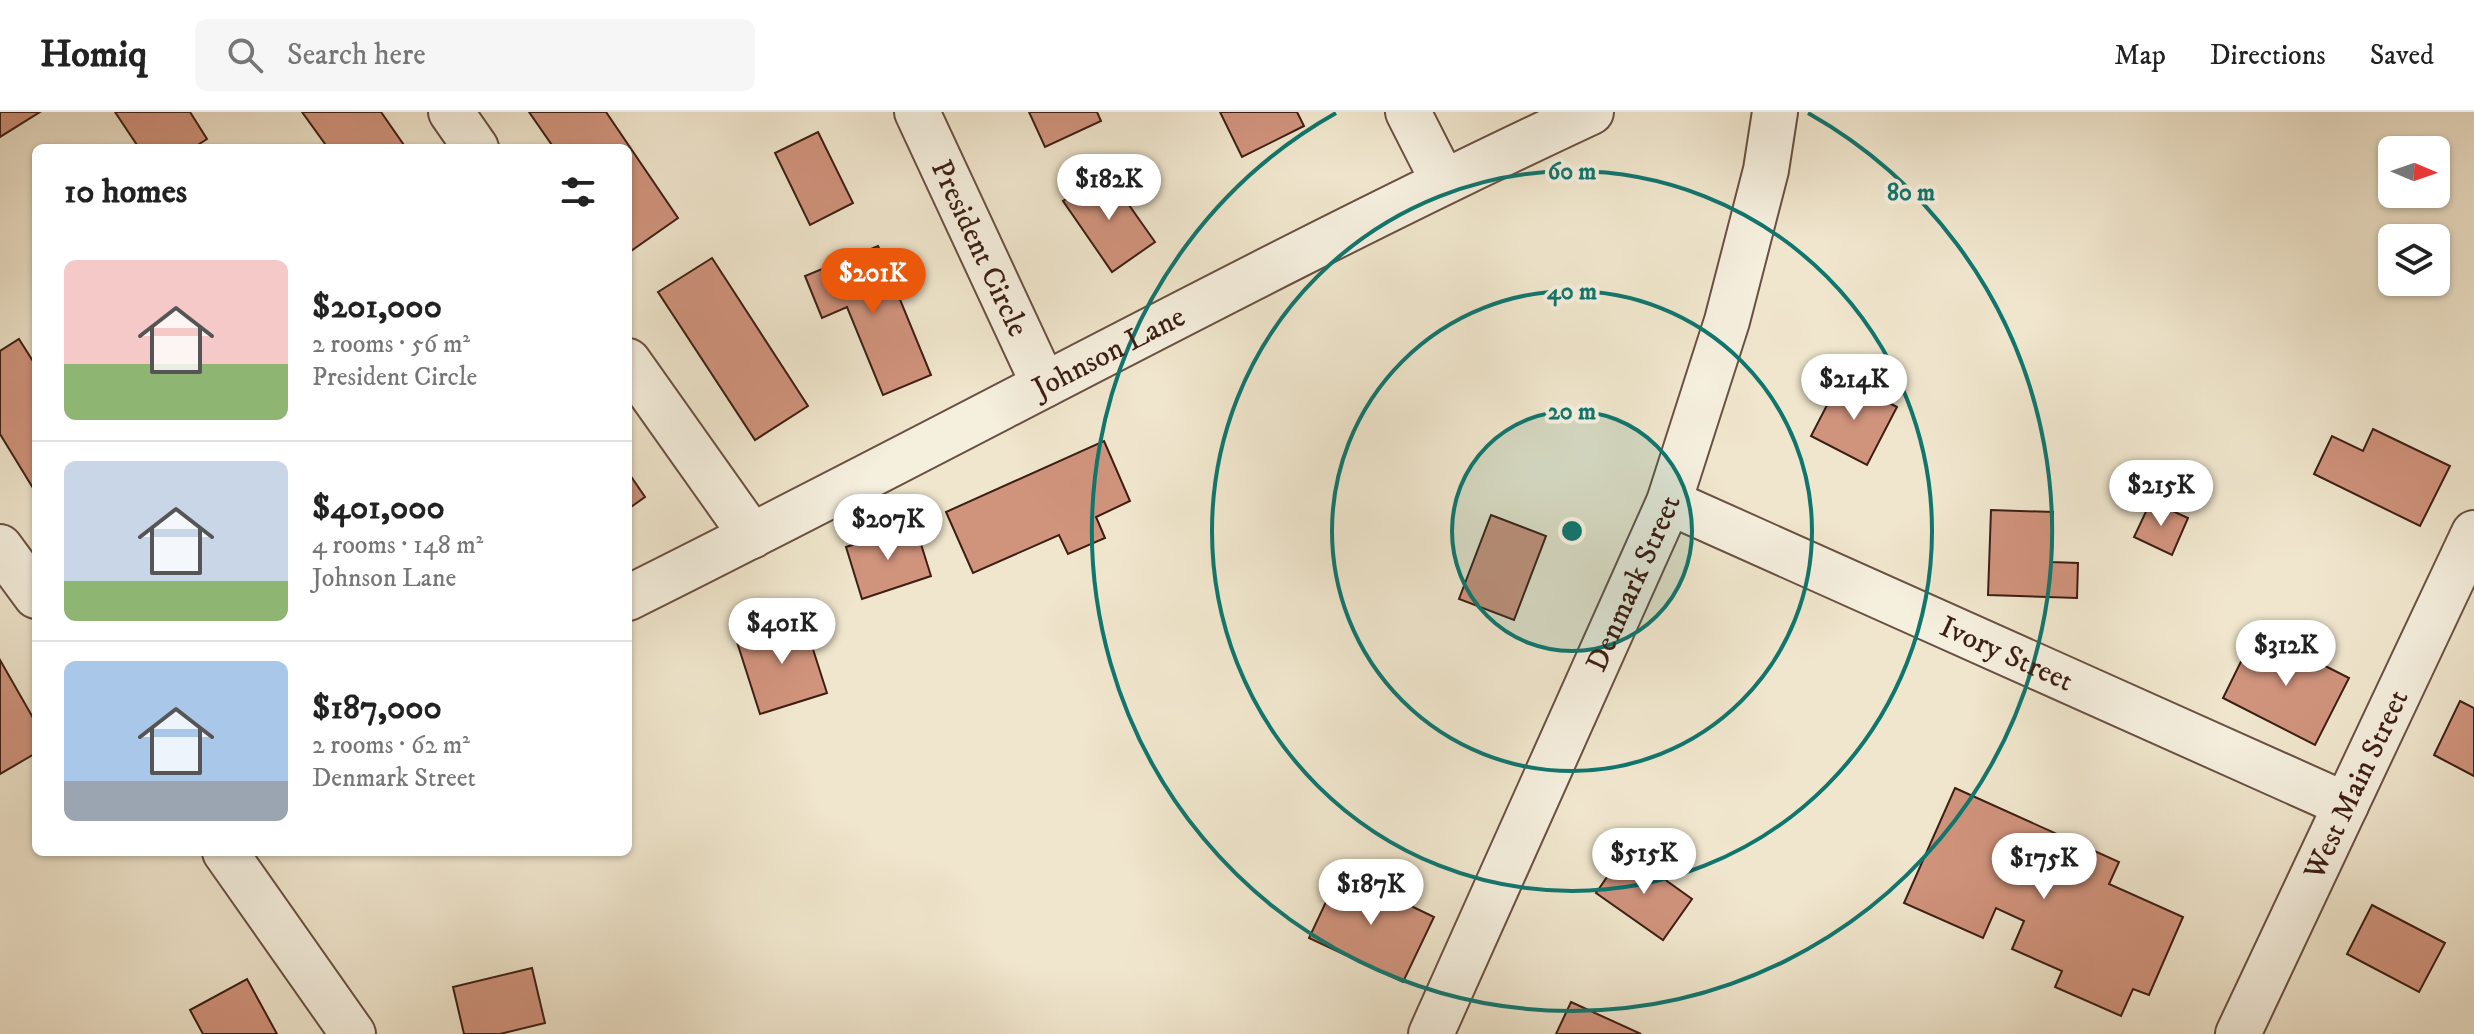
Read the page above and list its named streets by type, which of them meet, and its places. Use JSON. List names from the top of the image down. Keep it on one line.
{"streets":{"street":["President Circle","Johnson Lane","Denmark Street","Ivory Street","West Main Street"]},"crossings":[["President Circle","Johnson Lane"],["Denmark Street","Ivory Street"],["Ivory Street","West Main Street"]],"north":"right","page":{"header":"Homiq","search":"Search here","nav":["Map","Directions","Saved"],"heading":"10 homes","price":["$182K","$201K","$214K","$215K","$207K","$401K","$312K","$515K","$175K","$187K"],"list":[{"name":"$201,000","note":"2 rooms · 56 m² · President Circle"},{"name":"$401,000","note":"4 rooms · 148 m² · Johnson Lane"},{"name":"$187,000","note":"2 rooms · 62 m² · Denmark Street"}]},"rings":["60 m","80 m","40 m","20 m"]}
